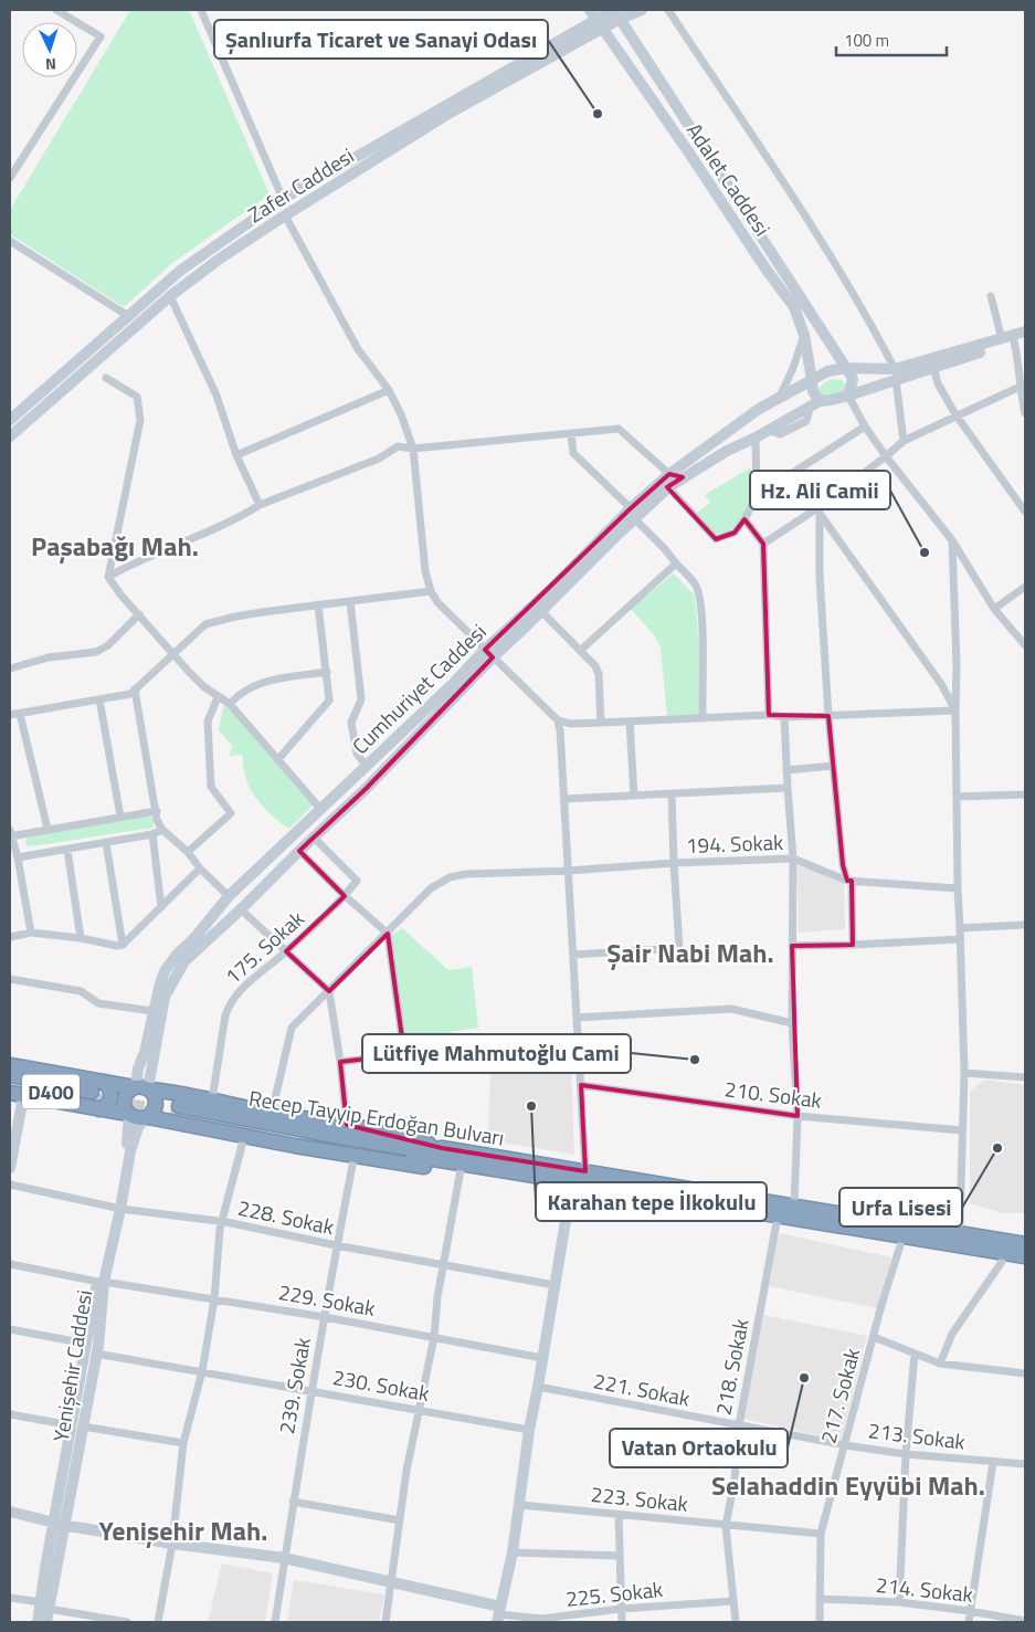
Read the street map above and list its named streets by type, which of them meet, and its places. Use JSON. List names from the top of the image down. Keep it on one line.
{"streets":{"highway":["D400","Recep Tayyip Erdoğan Bulvarı"],"main road":["Adalet Caddesi","Zafer Caddesi","Cumhuriyet Caddesi","Yenişehir Caddesi"],"street":["194. Sokak","175. Sokak","210. Sokak","228. Sokak","229. Sokak","218. Sokak","230. Sokak","239. Sokak","221. Sokak","217. Sokak","213. Sokak","223. Sokak","214. Sokak","225. Sokak"]},"crossings":[["Adalet Caddesi","Zafer Caddesi"],["Adalet Caddesi","Cumhuriyet Caddesi"],["Cumhuriyet Caddesi","Yenişehir Caddesi"],["Recep Tayyip Erdoğan Bulvarı","218. Sokak"],["228. Sokak","Yenişehir Caddesi"],["228. Sokak","239. Sokak"],["229. Sokak","Yenişehir Caddesi"],["229. Sokak","239. Sokak"],["Yenişehir Caddesi","230. Sokak"],["218. Sokak","221. Sokak"],["218. Sokak","213. Sokak"],["218. Sokak","223. Sokak"],["218. Sokak","225. Sokak"],["230. Sokak","239. Sokak"],["221. Sokak","213. Sokak"],["217. Sokak","213. Sokak"],["217. Sokak","223. Sokak"],["217. Sokak","214. Sokak"]],"districts":["Paşabağı Mah.","Şair Nabi Mah.","Selahaddin Eyyübi Mah.","Yenişehir Mah."],"places":["Şanlıurfa Ticaret ve Sanayi Odası","Hz. Ali Camii","Lütfiye Mahmutoğlu Cami","Karahan tepe İlkokulu","Urfa Lisesi","Vatan Ortaokulu"],"scale_bar":"100 m","north":"bottom"}
